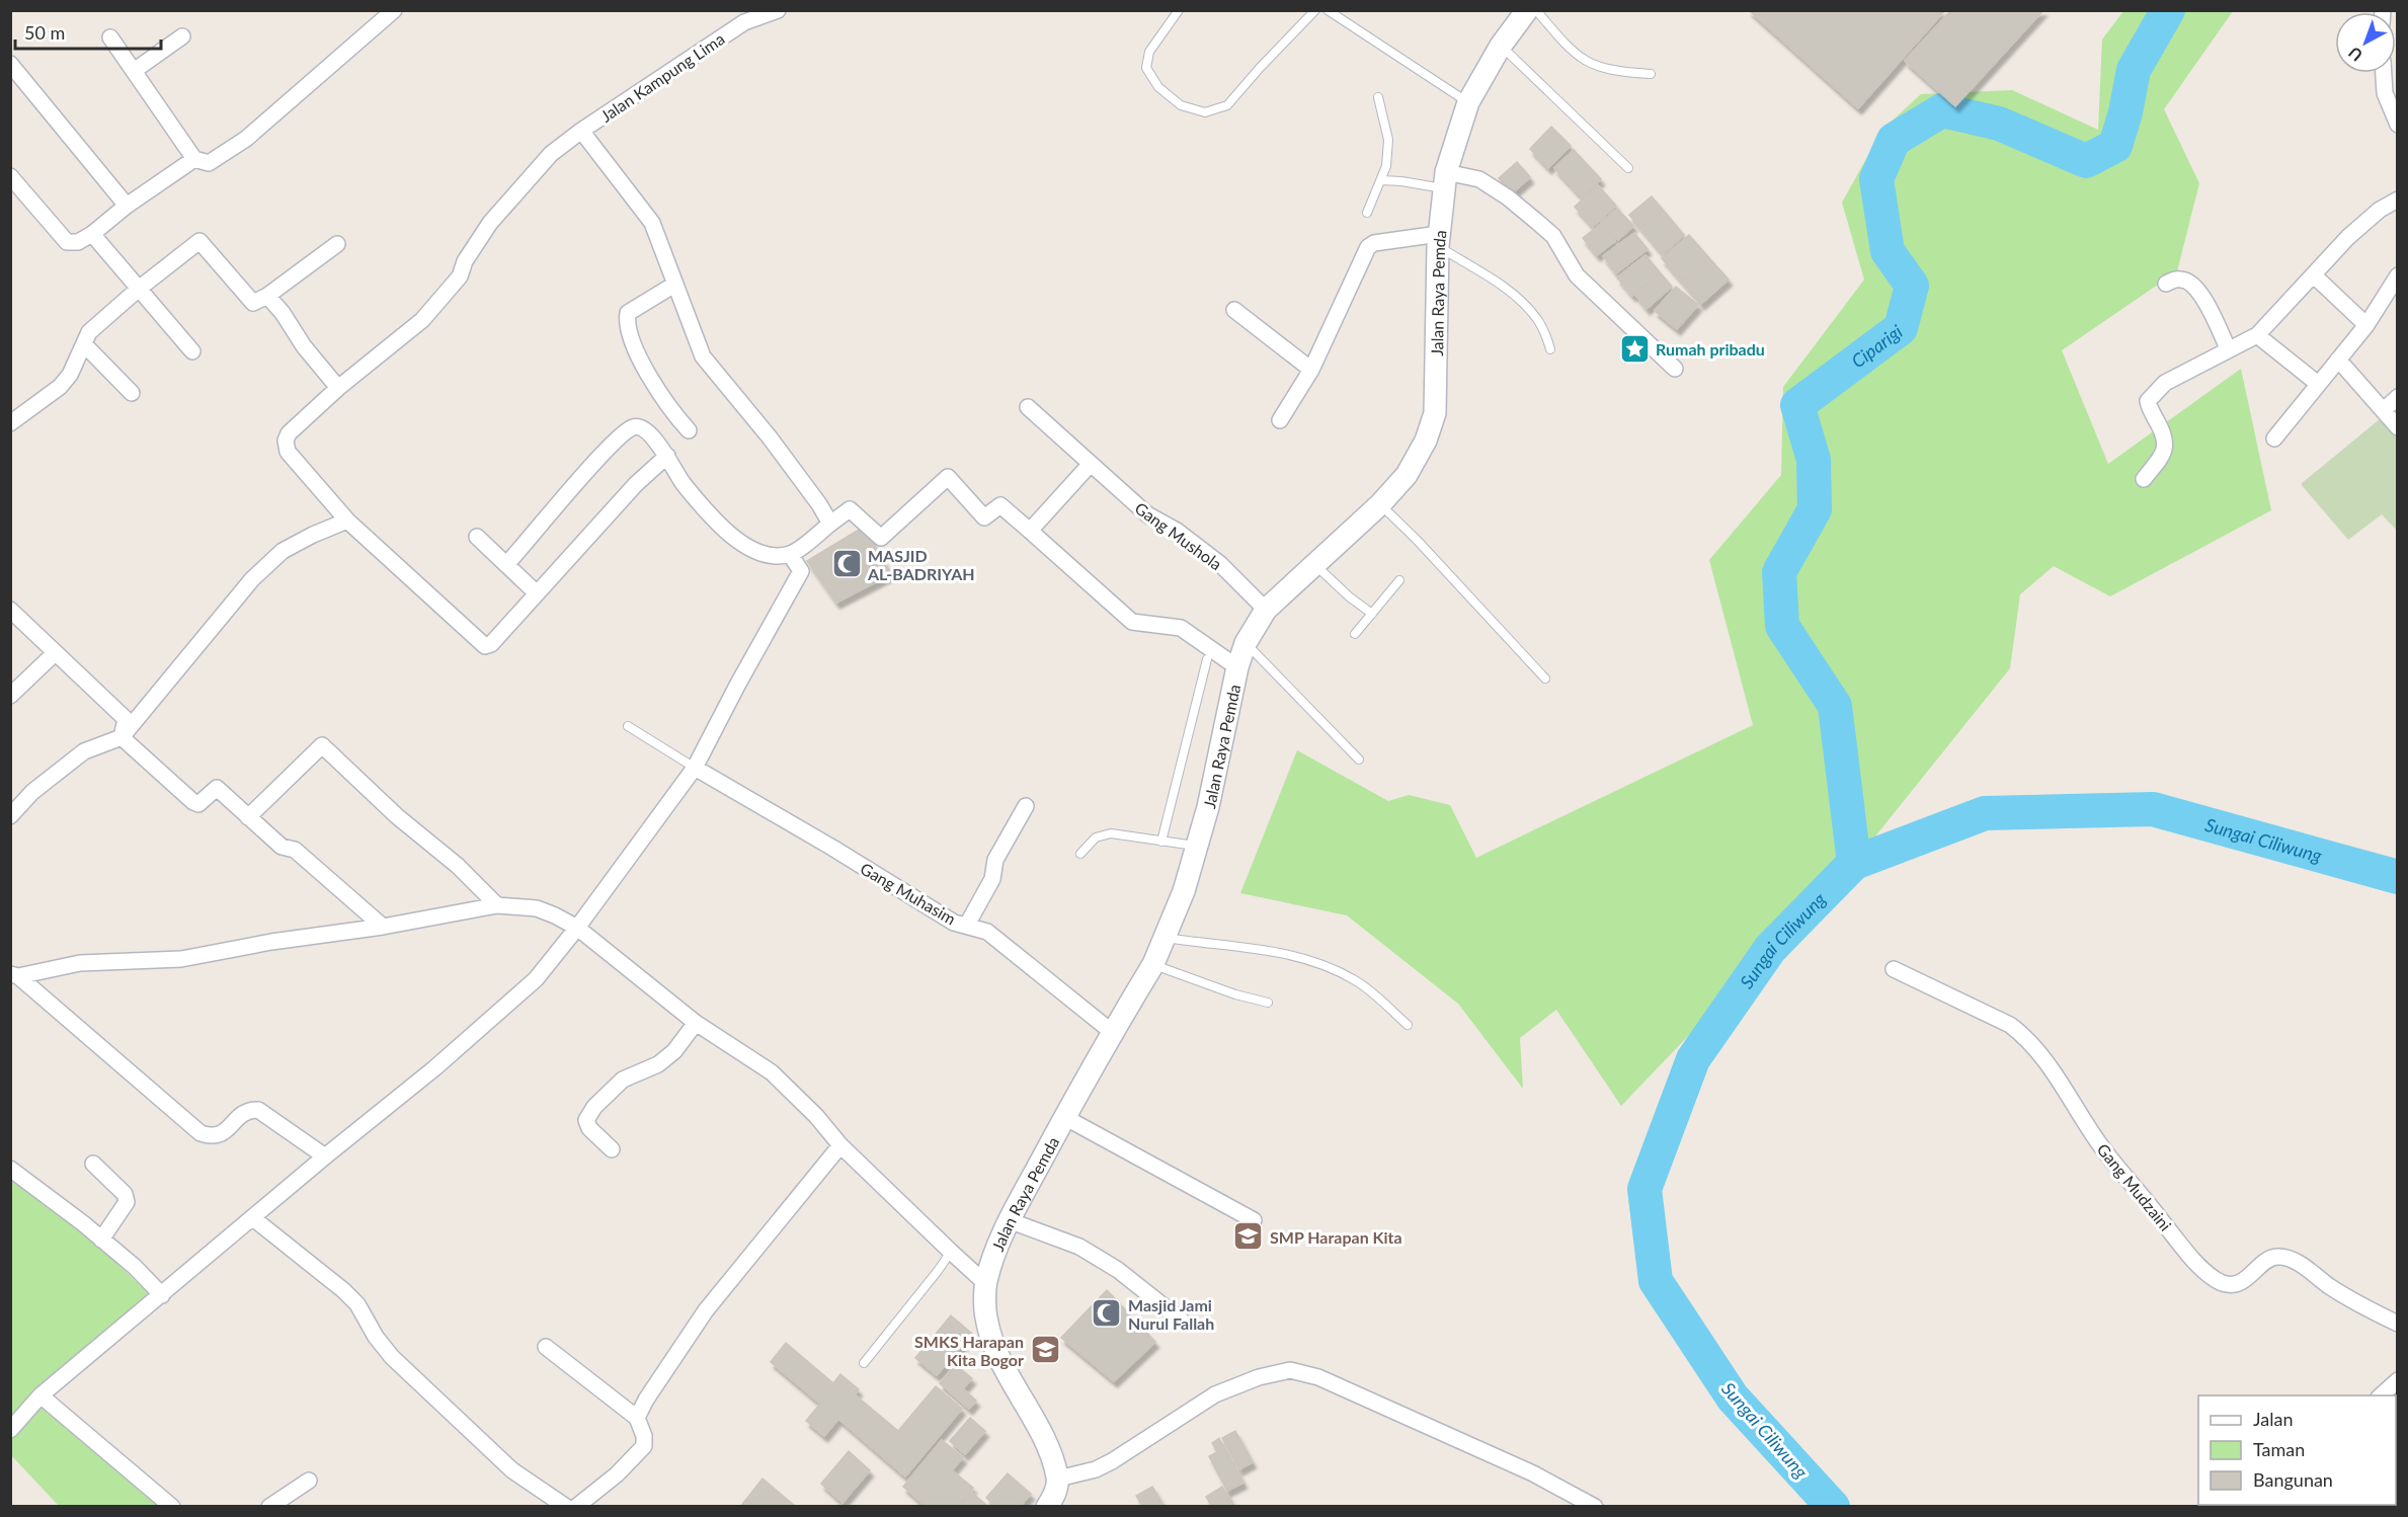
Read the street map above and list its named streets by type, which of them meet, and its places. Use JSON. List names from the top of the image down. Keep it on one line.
{"streets":{"main road":["Jalan Raya Pemda"],"street":["Jalan Kampung Lima","Gang Mushola","Gang Muhasim","Gang Mudzaini"]},"crossings":[["Jalan Raya Pemda","Gang Mushola"],["Jalan Raya Pemda","Gang Muhasim"]],"water":["Ciparigi","Sungai Ciliwung"],"places":{"place":["Rumah pribadu"],"mosque":["MASJID AL-BADRIYAH","Masjid Jami Nurul Fallah"],"school or university":["SMP Harapan Kita","SMKS Harapan Kita Bogor"]},"legend":["Jalan","Taman","Bangunan"],"scale_bar":"50 m","north":"bottom left"}
